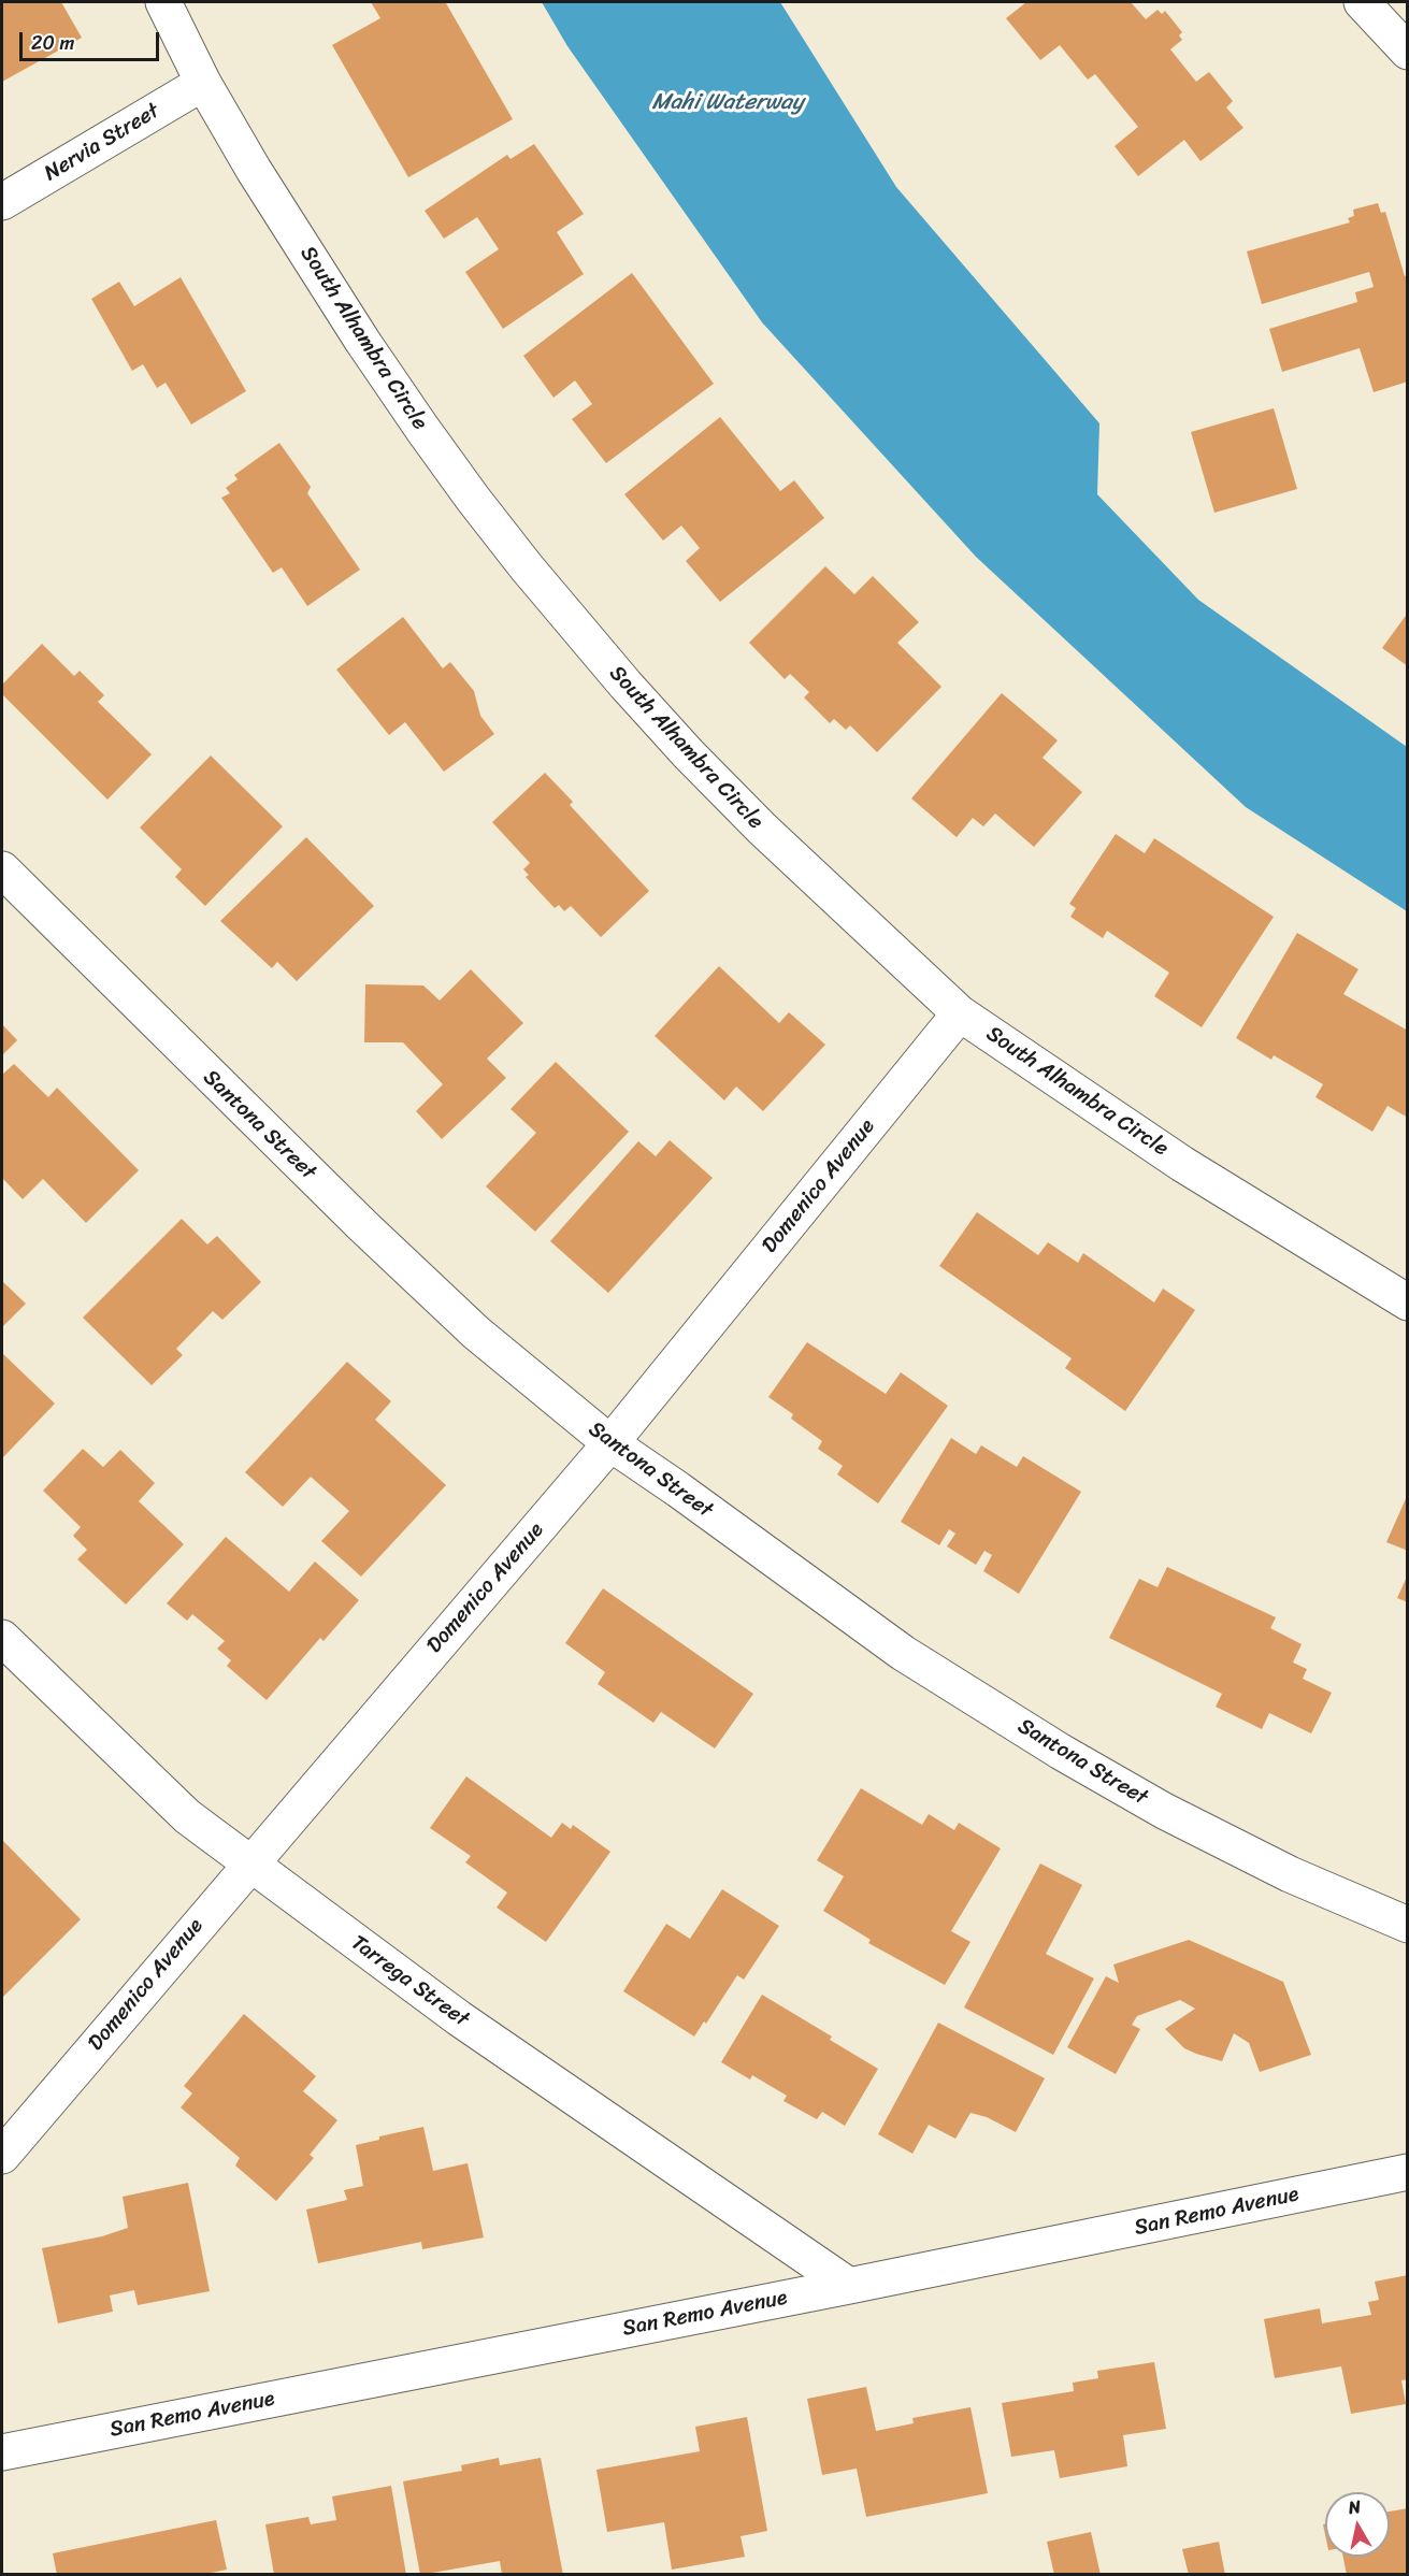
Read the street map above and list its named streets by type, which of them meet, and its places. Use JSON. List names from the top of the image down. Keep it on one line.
{"streets":{"street":["Nervia Street","South Alhambra Circle","Santona Street","Domenico Avenue","Tarrega Street","San Remo Avenue"]},"crossings":[["Nervia Street","South Alhambra Circle"],["South Alhambra Circle","Domenico Avenue"],["Santona Street","Domenico Avenue"],["Domenico Avenue","Tarrega Street"],["Tarrega Street","San Remo Avenue"]],"water":["Mahi Waterway"],"scale_bar":"20 m","north":"top"}
